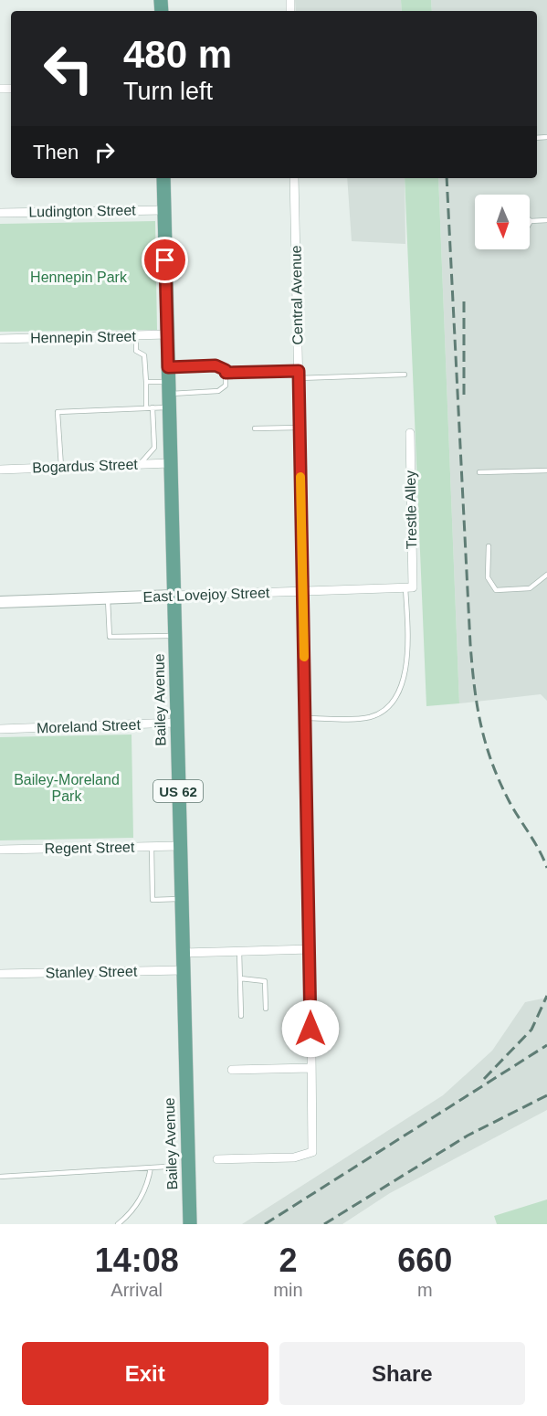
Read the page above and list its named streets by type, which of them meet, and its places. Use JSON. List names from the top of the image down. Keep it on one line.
{"streets":{"main road":["Bailey Avenue","US 62"],"street":["Ludington Street","Central Avenue","Hennepin Street","Bogardus Street","Trestle Alley","East Lovejoy Street","Moreland Street","Regent Street","Stanley Street"]},"crossings":[["Ludington Street","Bailey Avenue"],["Central Avenue","Trestle Alley"],["Central Avenue","East Lovejoy Street"],["Hennepin Street","Bailey Avenue"],["Bogardus Street","Bailey Avenue"],["Trestle Alley","East Lovejoy Street"],["East Lovejoy Street","Bailey Avenue"],["Bailey Avenue","Moreland Street"],["Bailey Avenue","Regent Street"],["Bailey Avenue","Stanley Street"]],"parks":["Hennepin Park","Bailey-Moreland Park"],"north":"bottom","page":{"turn":["480 m","Turn left"],"then":"Then","eta":["14:08","Arrival","2","min","660","m"],"buttons":["Exit","Share"]}}
